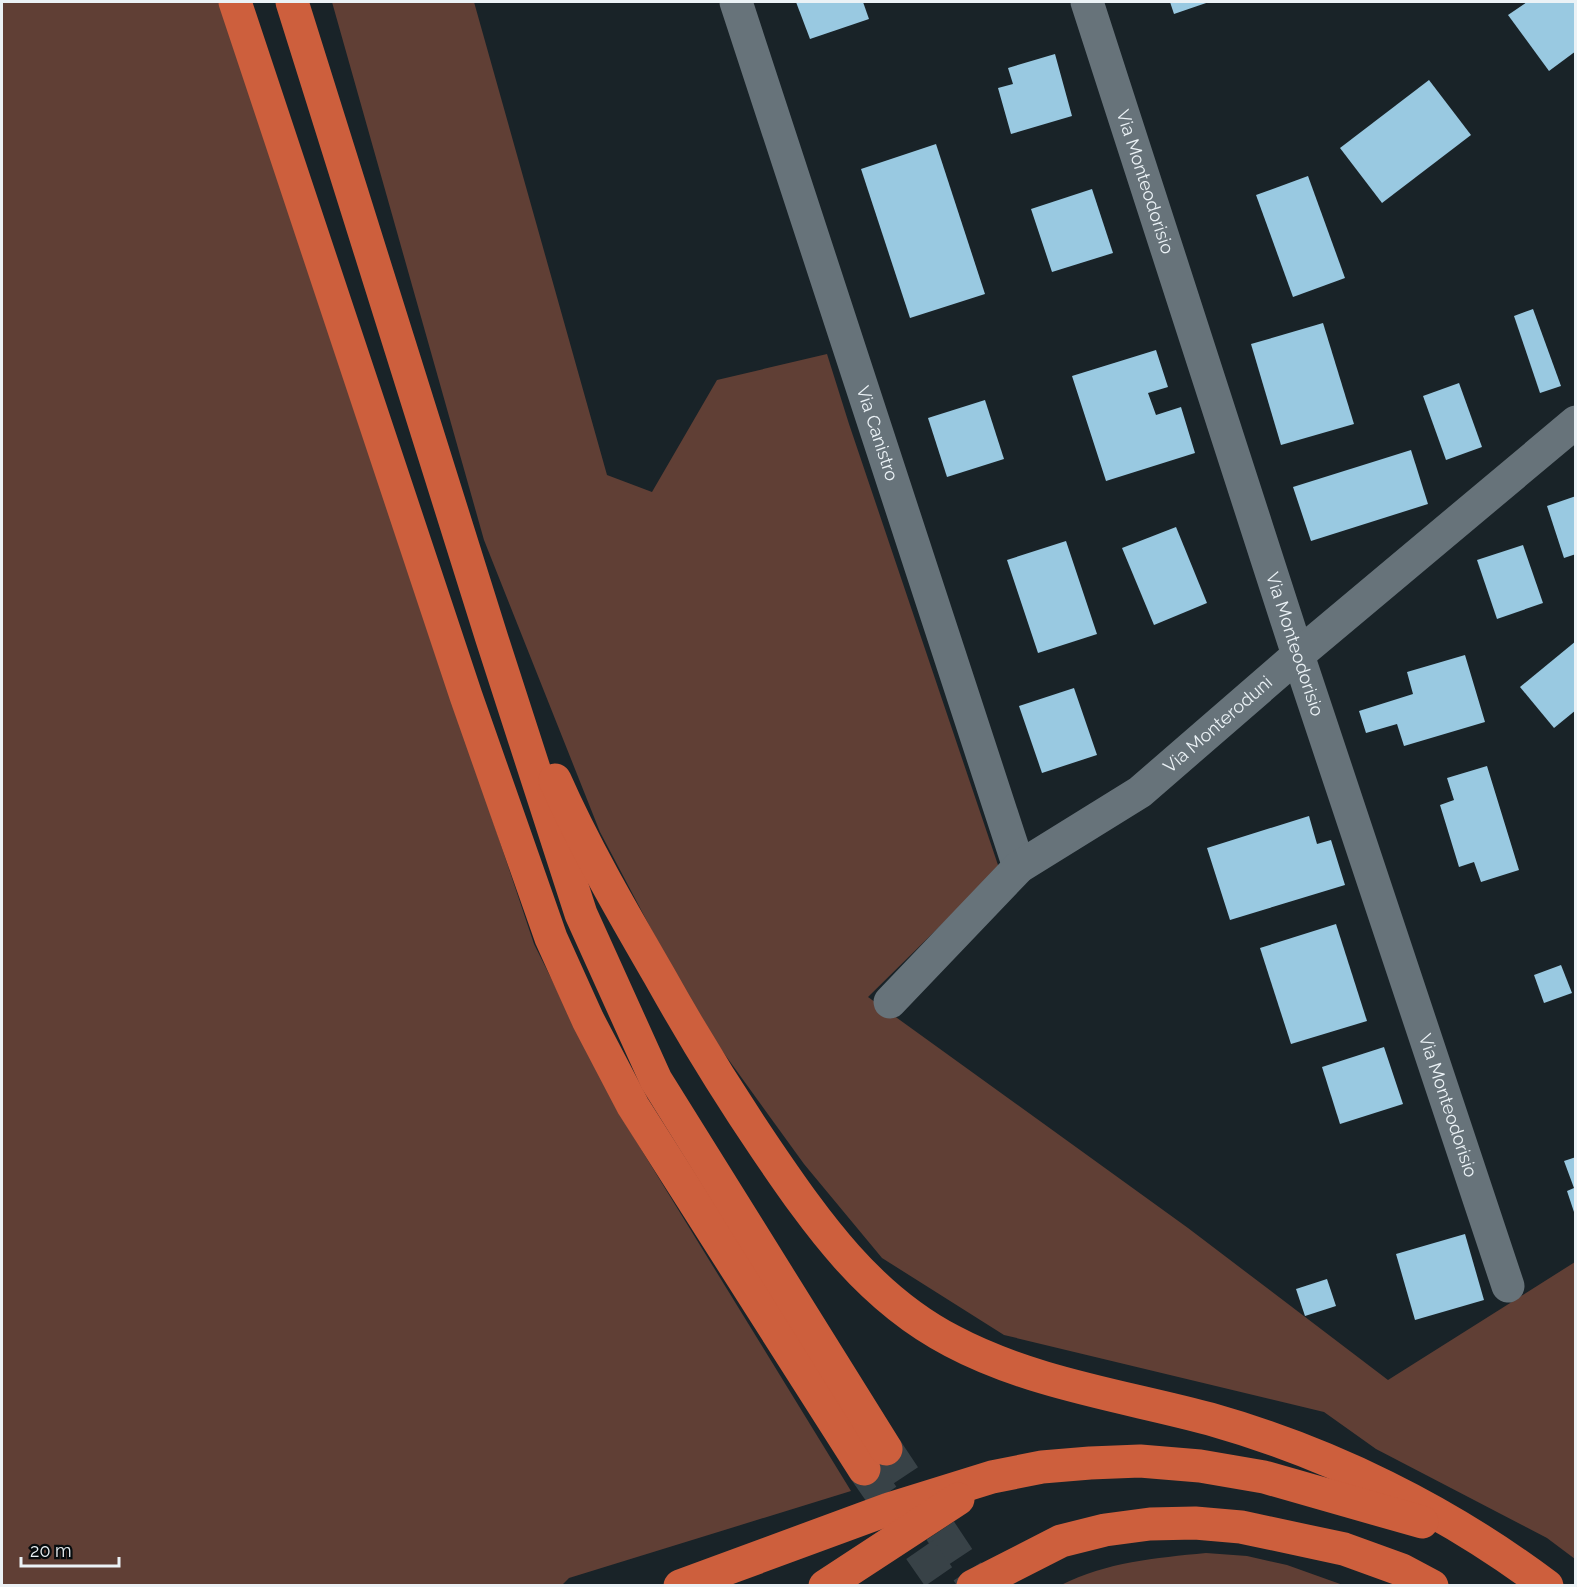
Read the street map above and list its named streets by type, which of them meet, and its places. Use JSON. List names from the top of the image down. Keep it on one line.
{"streets":{"street":["Via Monteodorisio","Via Canistro","Via Monteroduni"]},"crossings":[["Via Monteodorisio","Via Monteroduni"],["Via Canistro","Via Monteroduni"]],"scale_bar":"20 m"}
